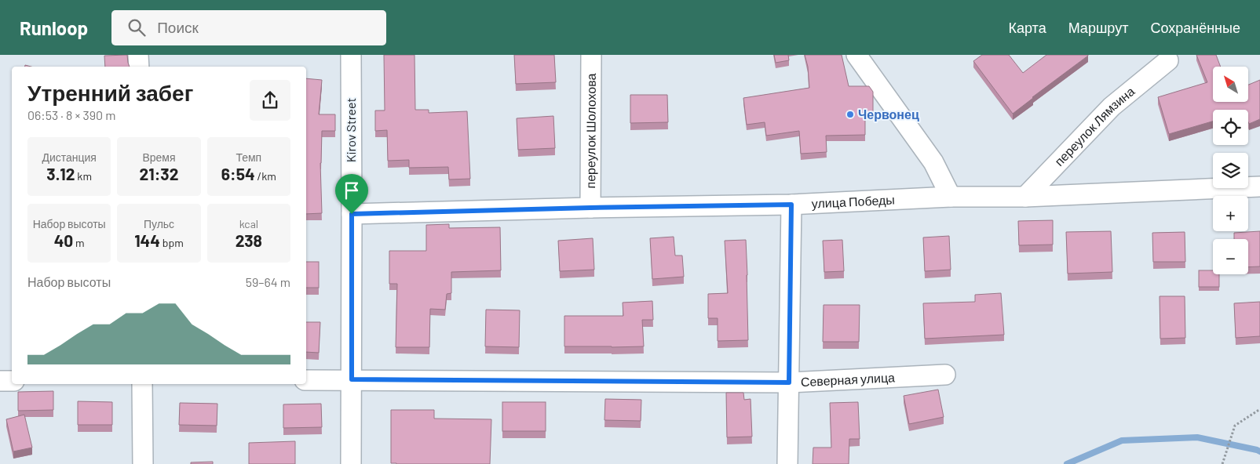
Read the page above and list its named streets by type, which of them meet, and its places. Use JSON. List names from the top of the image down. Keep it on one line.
{"streets":{"street":["переулок Лямзина","Kirov Street","переулок Шолохова","улица Победы","Северная улица"]},"crossings":[["переулок Лямзина","улица Победы"],["Kirov Street","улица Победы"],["Kirov Street","Северная улица"],["переулок Шолохова","улица Победы"]],"places":["Червонец"],"north":"top left","page":{"header":"Runloop","search":"Поиск","nav":["Карта","Маршрут","Сохранённые"],"map_buttons":["+","−"],"heading":["Утренний забег","06:53 · 8 × 390 m"],"stats":[["Дистанция","3.12 km"],["Время","21:32"],["Темп","6:54 /km"],["Набор высоты","40 m"],["Пульс","144 bpm"],["kcal","238"]],"chart":["Набор высоты","59–64 m"]}}
